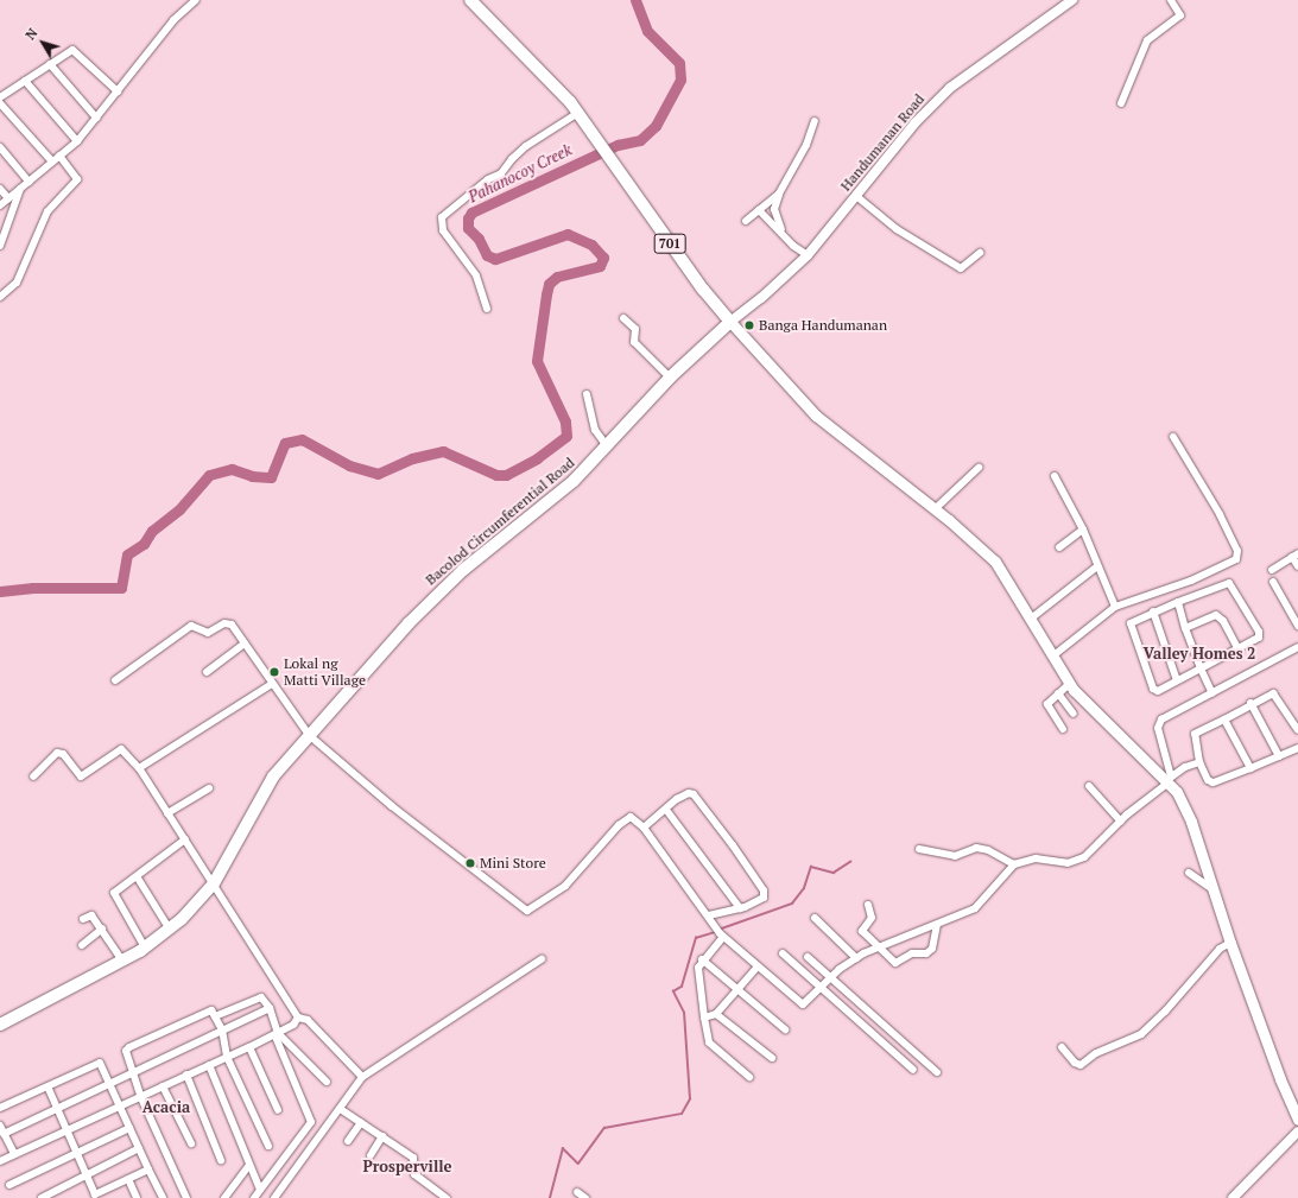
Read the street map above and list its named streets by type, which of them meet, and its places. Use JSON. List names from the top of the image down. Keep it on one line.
{"streets":{"main road":["701","Bacolod Circumferential Road"],"street":["Handumanan Road"]},"crossings":[["Handumanan Road","701"],["Handumanan Road","Bacolod Circumferential Road"],["701","Bacolod Circumferential Road"]],"districts":["Valley Homes 2","Acacia","Prosperville"],"water":["Pahanocoy Creek"],"places":["Banga Handumanan","Lokal ng Matti Village","Mini Store"],"north":"top left"}
